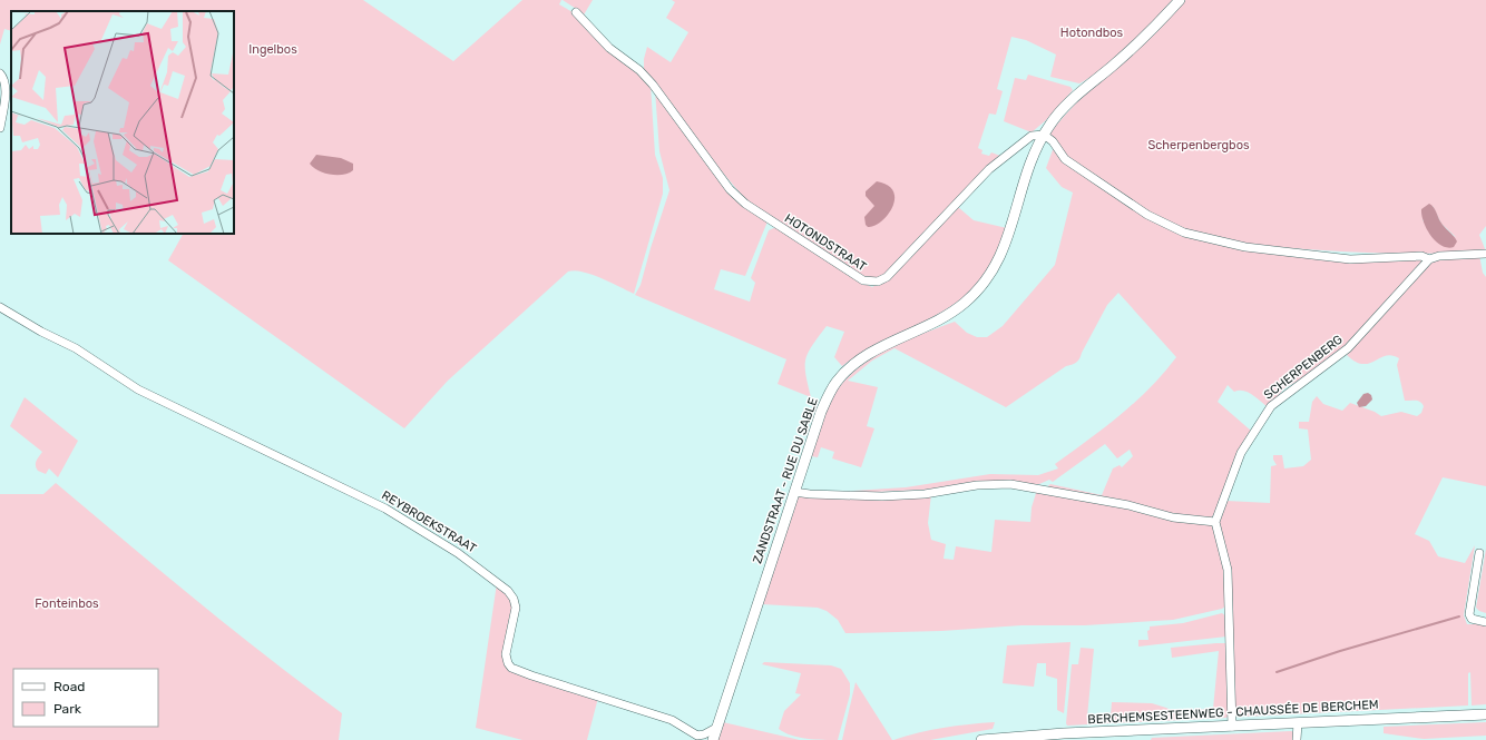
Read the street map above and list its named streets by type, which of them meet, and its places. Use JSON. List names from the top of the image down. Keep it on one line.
{"streets":{"main road":["ZANDSTRAAT - RUE DU SABLE","BERCHEMSESTEENWEG - CHAUSSÉE DE BERCHEM"],"street":["HOTONDSTRAAT","SCHERPENBERG","REYBROEKSTRAAT"]},"crossings":[["HOTONDSTRAAT","ZANDSTRAAT - RUE DU SABLE"],["ZANDSTRAAT - RUE DU SABLE","REYBROEKSTRAAT"]],"parks":["Hotondbos","Ingelbos","Scherpenbergbos","Fonteinbos"],"legend":["Road","Park"]}
